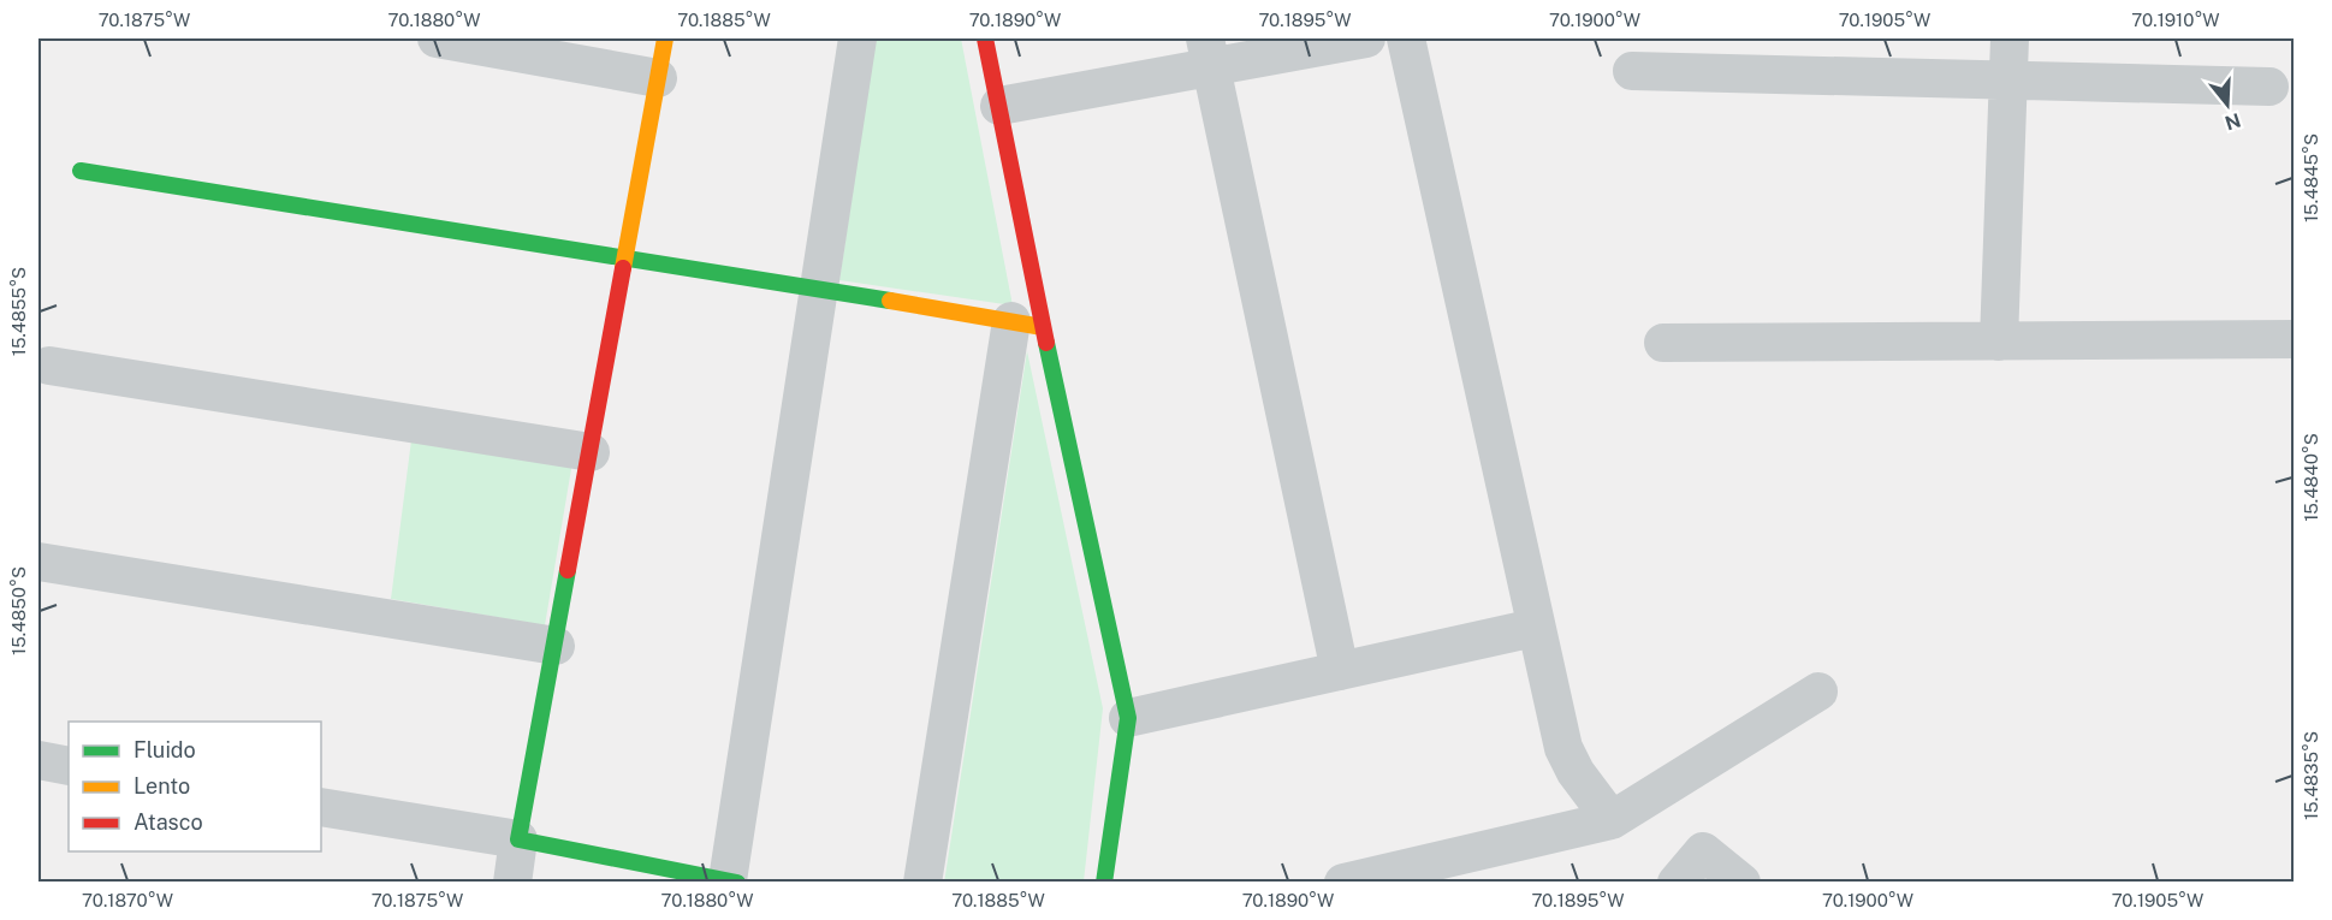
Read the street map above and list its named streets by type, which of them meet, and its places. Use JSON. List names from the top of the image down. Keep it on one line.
{"legend":["Fluido","Lento","Atasco"],"north":"bottom","coordinates":["70.1875°W","70.1880°W","70.1885°W","70.1890°W","70.1895°W","70.1900°W","70.1905°W","70.1910°W","15.4845°S","15.4855°S","15.4840°S","15.4850°S","15.4835°S","70.1870°W"]}
